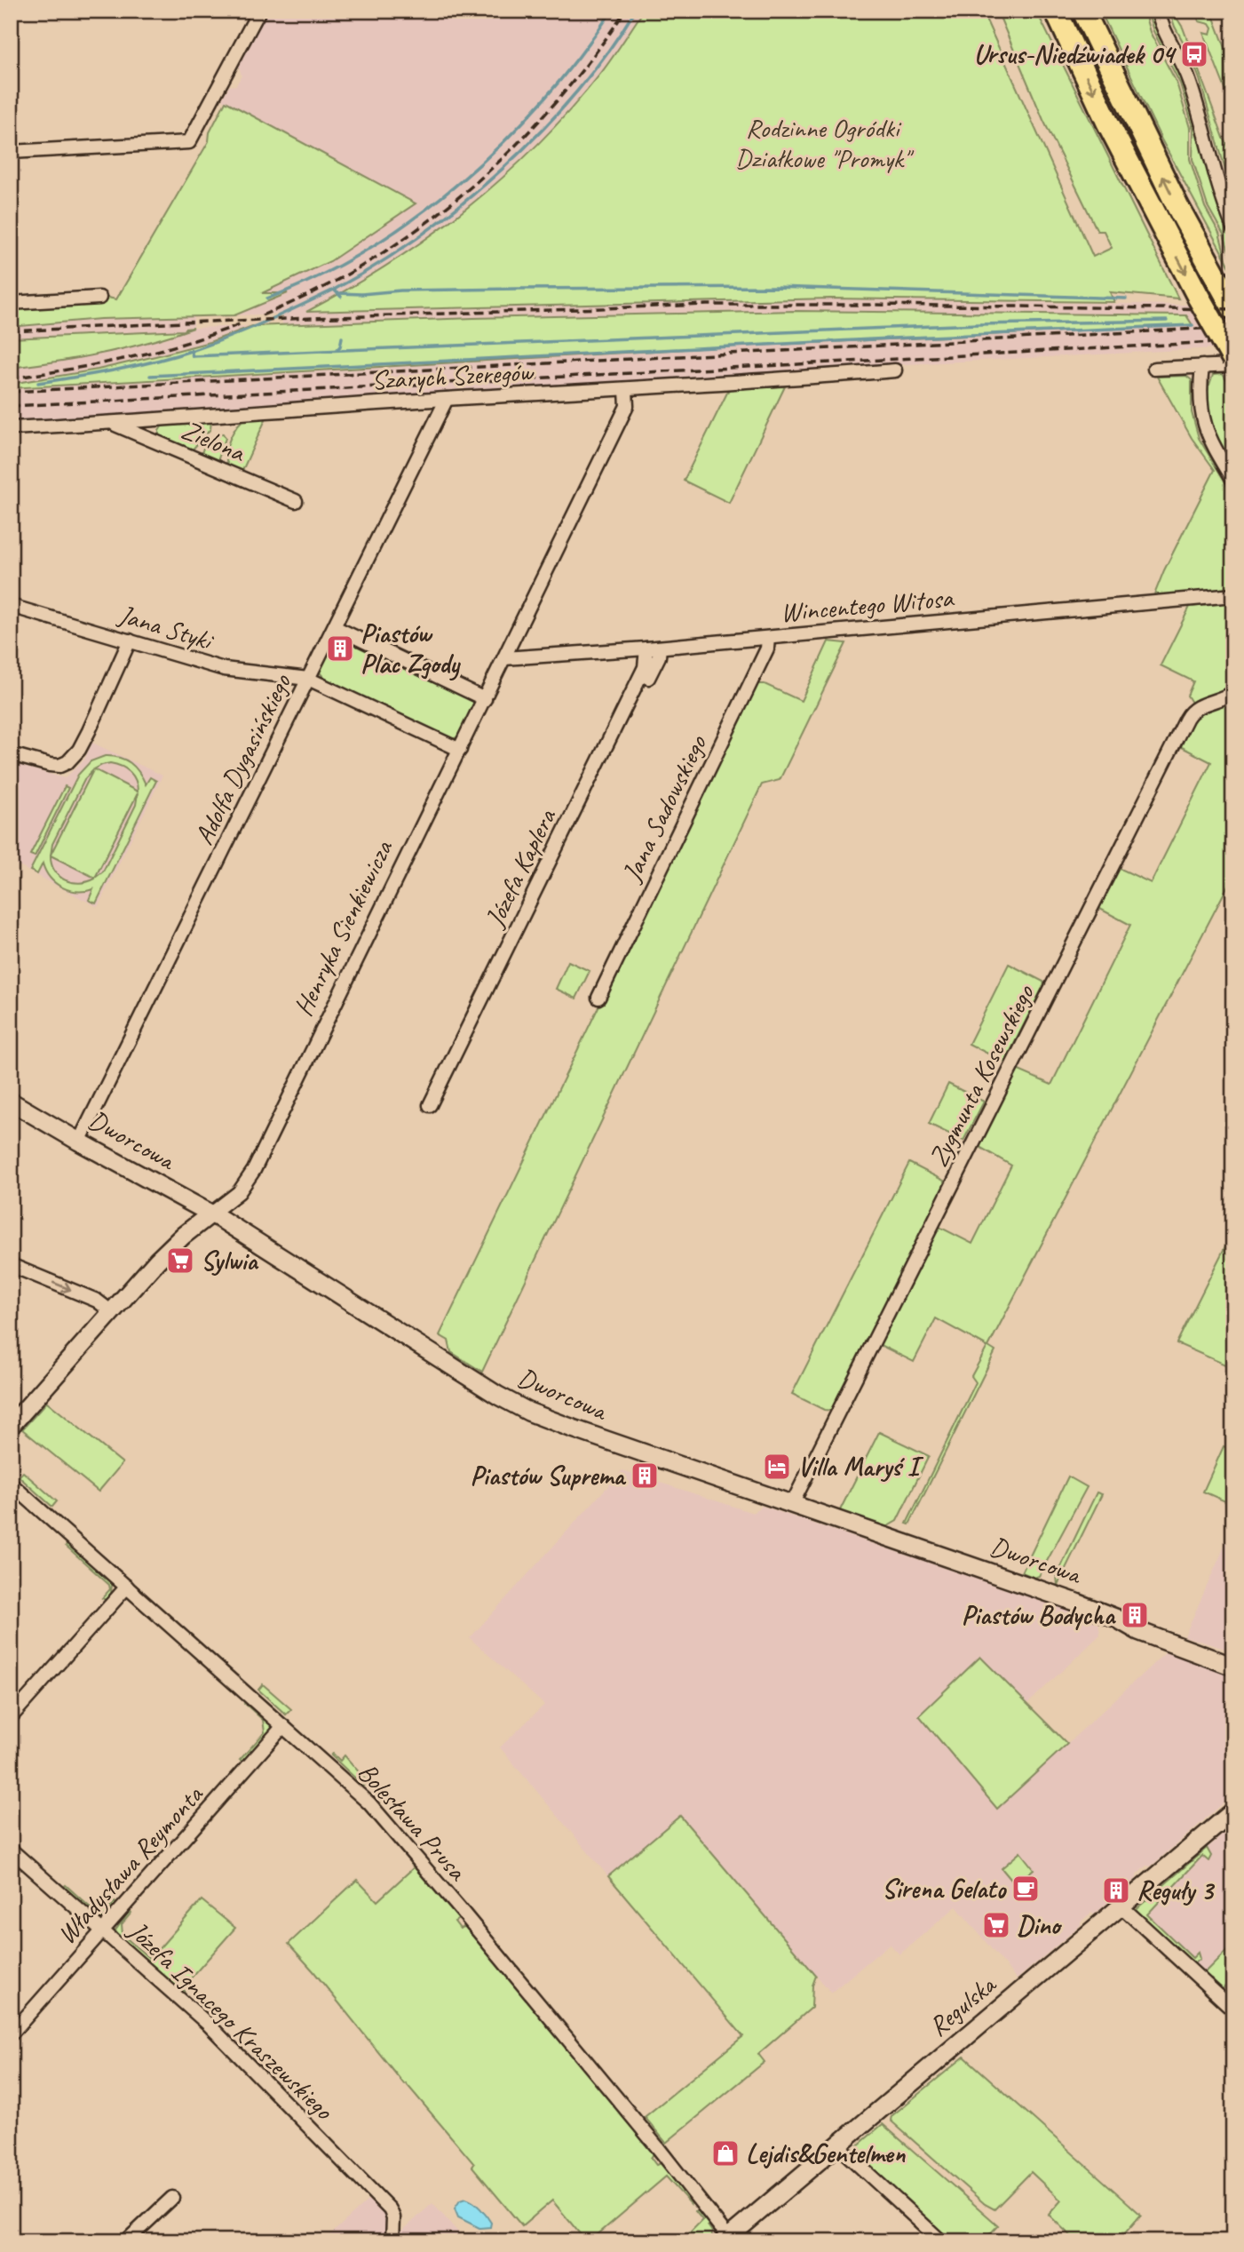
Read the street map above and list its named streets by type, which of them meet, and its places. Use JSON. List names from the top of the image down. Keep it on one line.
{"streets":{"street":["Szarych Szeregów","Zielona","Wincentego Witosa","Jana Styki","Adolfa Dygasińskiego","Jana Sadowskiego","Józefa Kaplera","Henryka Sienkiewicza","Zygmunta Kosewskiego","Dworcowa","Bolesława Prusa","Władysława Reymonta","Regulska","Józefa Ignacego Kraszewskiego"]},"crossings":[["Szarych Szeregów","Zielona"],["Szarych Szeregów","Adolfa Dygasińskiego"],["Szarych Szeregów","Henryka Sienkiewicza"],["Wincentego Witosa","Jana Sadowskiego"],["Wincentego Witosa","Józefa Kaplera"],["Wincentego Witosa","Henryka Sienkiewicza"],["Jana Styki","Adolfa Dygasińskiego"],["Jana Styki","Henryka Sienkiewicza"],["Adolfa Dygasińskiego","Dworcowa"],["Henryka Sienkiewicza","Dworcowa"],["Zygmunta Kosewskiego","Dworcowa"],["Bolesława Prusa","Władysława Reymonta"],["Bolesława Prusa","Regulska"],["Władysława Reymonta","Józefa Ignacego Kraszewskiego"]],"parks":["Rodzinne Ogródki Działkowe \"Promyk\""],"places":{"bus stop":["Ursus-Niedźwiadek 04"],"building":["Piastów Plac Zgody","Piastów Suprema","Piastów Bodycha","Reguły 3"],"supermarket":["Sylwia","Dino"],"hotel":["Villa Maryś I"],"cafe":["Sirena Gelato"],"shop":["Lejdis&Gentelmen"]}}
